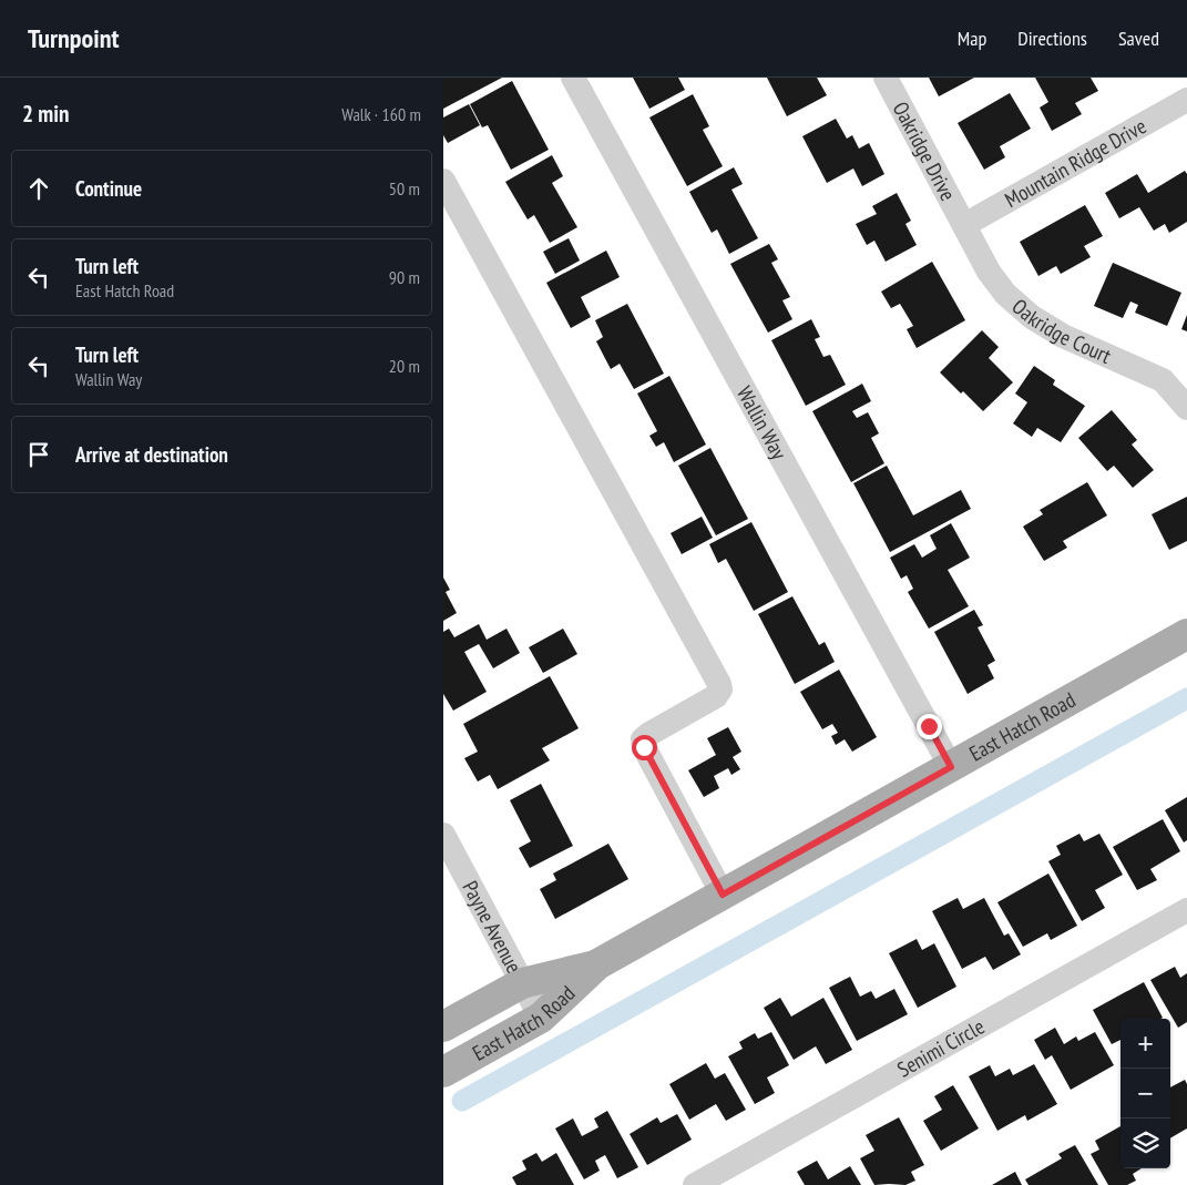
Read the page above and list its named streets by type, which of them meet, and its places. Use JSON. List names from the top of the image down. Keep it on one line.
{"streets":{"main road":["East Hatch Road"],"street":["Oakridge Drive","Mountain Ridge Drive","Oakridge Court","Wallin Way","Payne Avenue","Senimi Circle"]},"crossings":[["Oakridge Drive","Mountain Ridge Drive"],["Oakridge Drive","Oakridge Court"],["Mountain Ridge Drive","Oakridge Court"],["Wallin Way","East Hatch Road"],["East Hatch Road","Payne Avenue"]],"page":{"header":"Turnpoint","nav":["Map","Directions","Saved"],"heading":["2 min","Walk · 160 m"],"list":[["Continue","50 m"],["Turn left","East Hatch Road","90 m"],["Turn left","Wallin Way","20 m"],"Arrive at destination"],"map_buttons":["+","−"]}}
